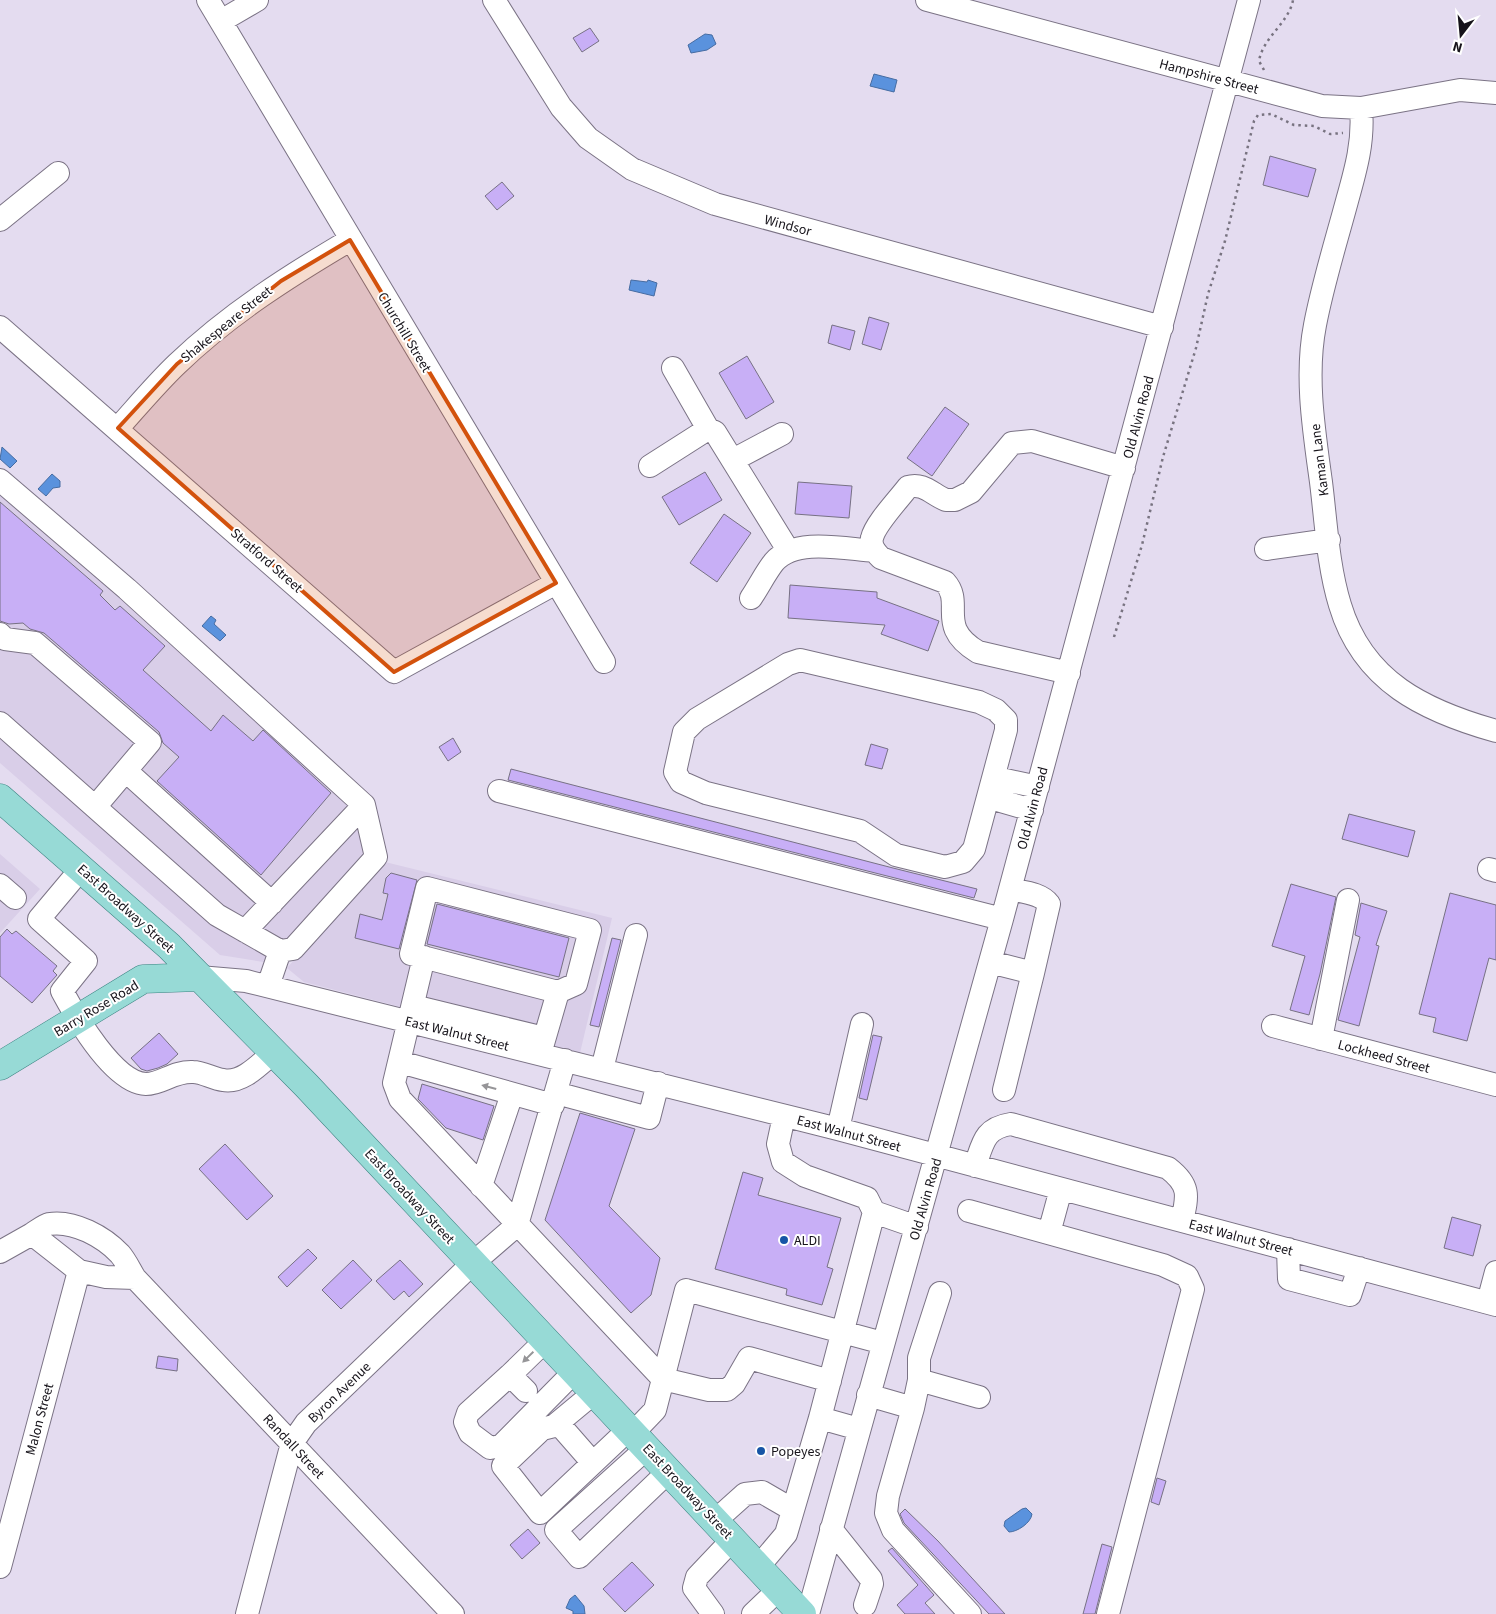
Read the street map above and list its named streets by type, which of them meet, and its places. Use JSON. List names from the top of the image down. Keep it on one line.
{"streets":{"main road":["East Broadway Street","Barry Rose Road"],"street":["Hampshire Street","Windsor","Shakespeare Street","Churchill Street","Old Alvin Road","Kaman Lane","Stratford Street","East Walnut Street","Lockheed Street","Byron Avenue","Malon Street","Randall Street"]},"crossings":[["Hampshire Street","Old Alvin Road"],["Hampshire Street","Kaman Lane"],["Windsor","Old Alvin Road"],["Shakespeare Street","Churchill Street"],["Shakespeare Street","Stratford Street"],["Churchill Street","Stratford Street"],["Old Alvin Road","East Walnut Street"],["East Broadway Street","Barry Rose Road"],["East Broadway Street","East Walnut Street"],["East Broadway Street","Byron Avenue"],["Barry Rose Road","East Walnut Street"],["Byron Avenue","Randall Street"]],"places":["ALDI","Popeyes"],"north":"bottom"}
